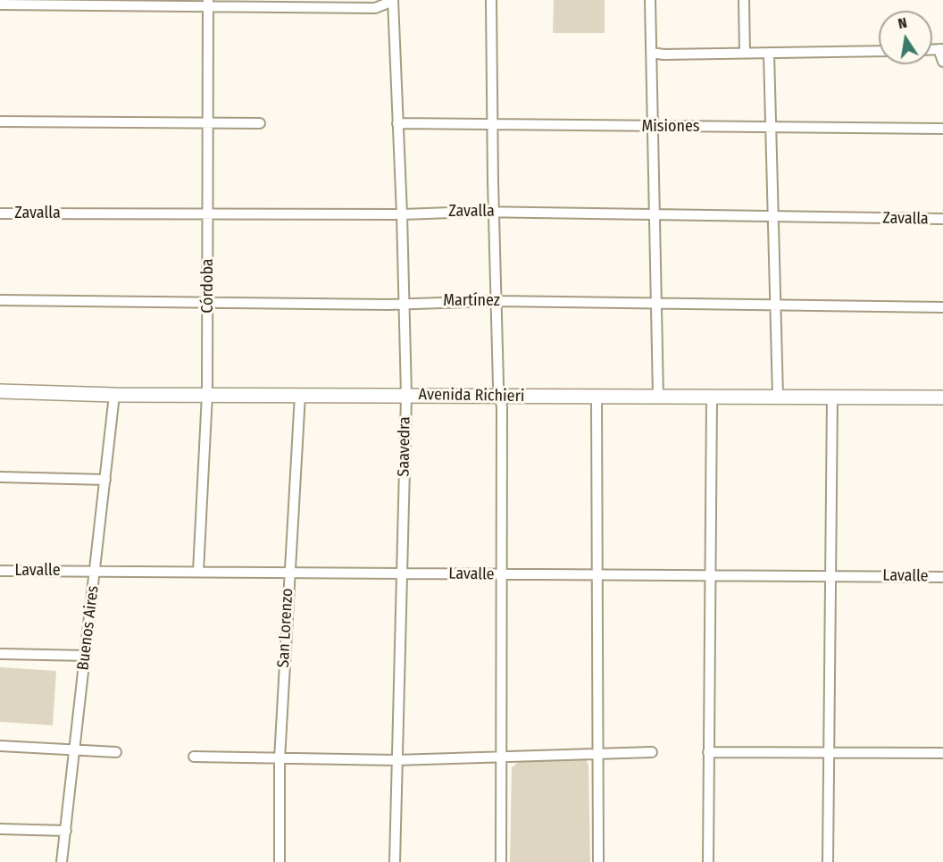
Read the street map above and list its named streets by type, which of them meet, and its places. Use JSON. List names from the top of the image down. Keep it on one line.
{"streets":{"street":["Misiones","Zavalla","Córdoba","Martínez","Avenida Richieri","Saavedra","Lavalle","Buenos Aires","San Lorenzo"]},"crossings":[["Misiones","Saavedra"],["Zavalla","Córdoba"],["Zavalla","Saavedra"],["Córdoba","Martínez"],["Córdoba","Avenida Richieri"],["Córdoba","Lavalle"],["Martínez","Saavedra"],["Avenida Richieri","Saavedra"],["Avenida Richieri","Buenos Aires"],["Avenida Richieri","San Lorenzo"],["Saavedra","Lavalle"],["Lavalle","Buenos Aires"],["Lavalle","San Lorenzo"]],"north":"top"}
